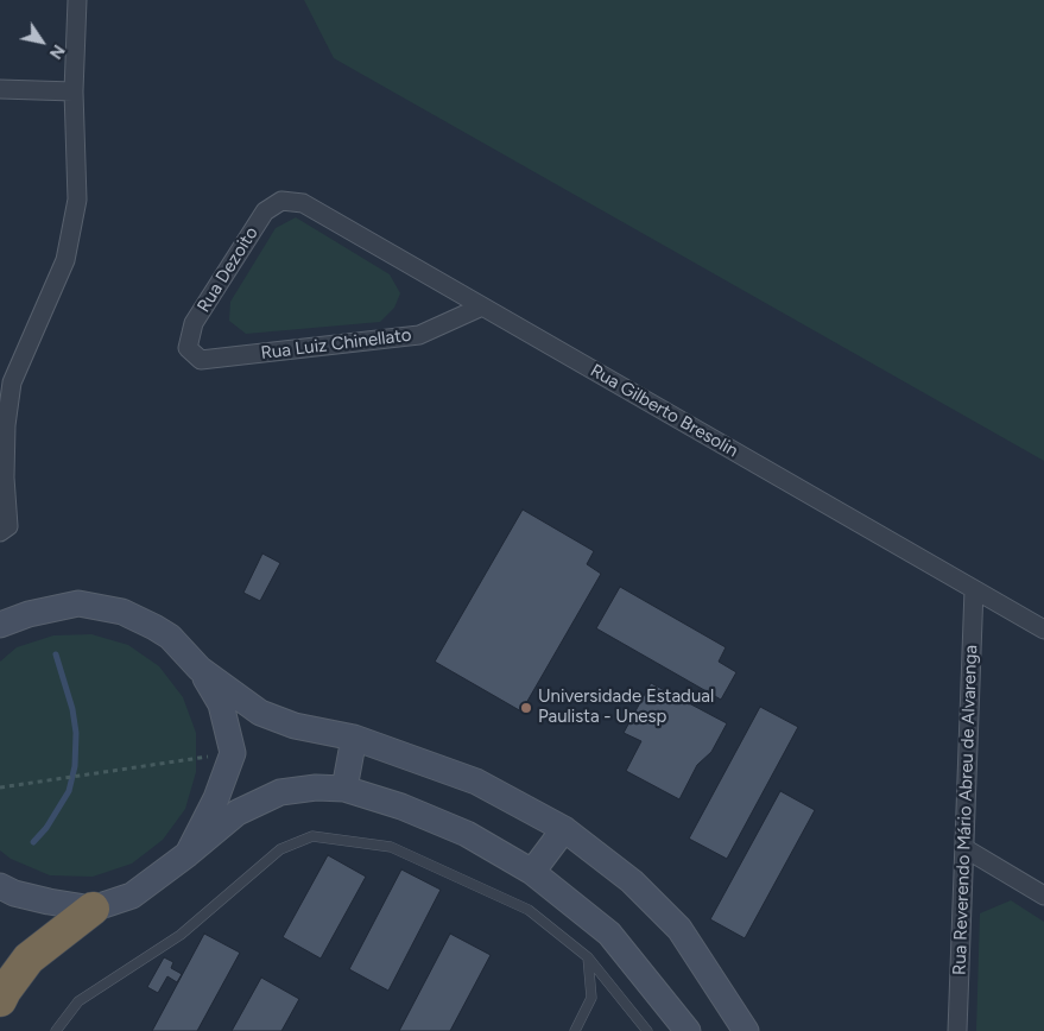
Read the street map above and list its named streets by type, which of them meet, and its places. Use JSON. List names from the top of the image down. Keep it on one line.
{"streets":{"street":["Rua Dezoito","Rua Luiz Chinellato","Rua Gilberto Bresolin","Rua Reverendo Mário Abreu de Alvarenga"]},"crossings":[["Rua Dezoito","Rua Luiz Chinellato"],["Rua Dezoito","Rua Gilberto Bresolin"],["Rua Luiz Chinellato","Rua Gilberto Bresolin"],["Rua Gilberto Bresolin","Rua Reverendo Mário Abreu de Alvarenga"]],"places":["Universidade Estadual Paulista - Unesp"],"north":"bottom right"}
